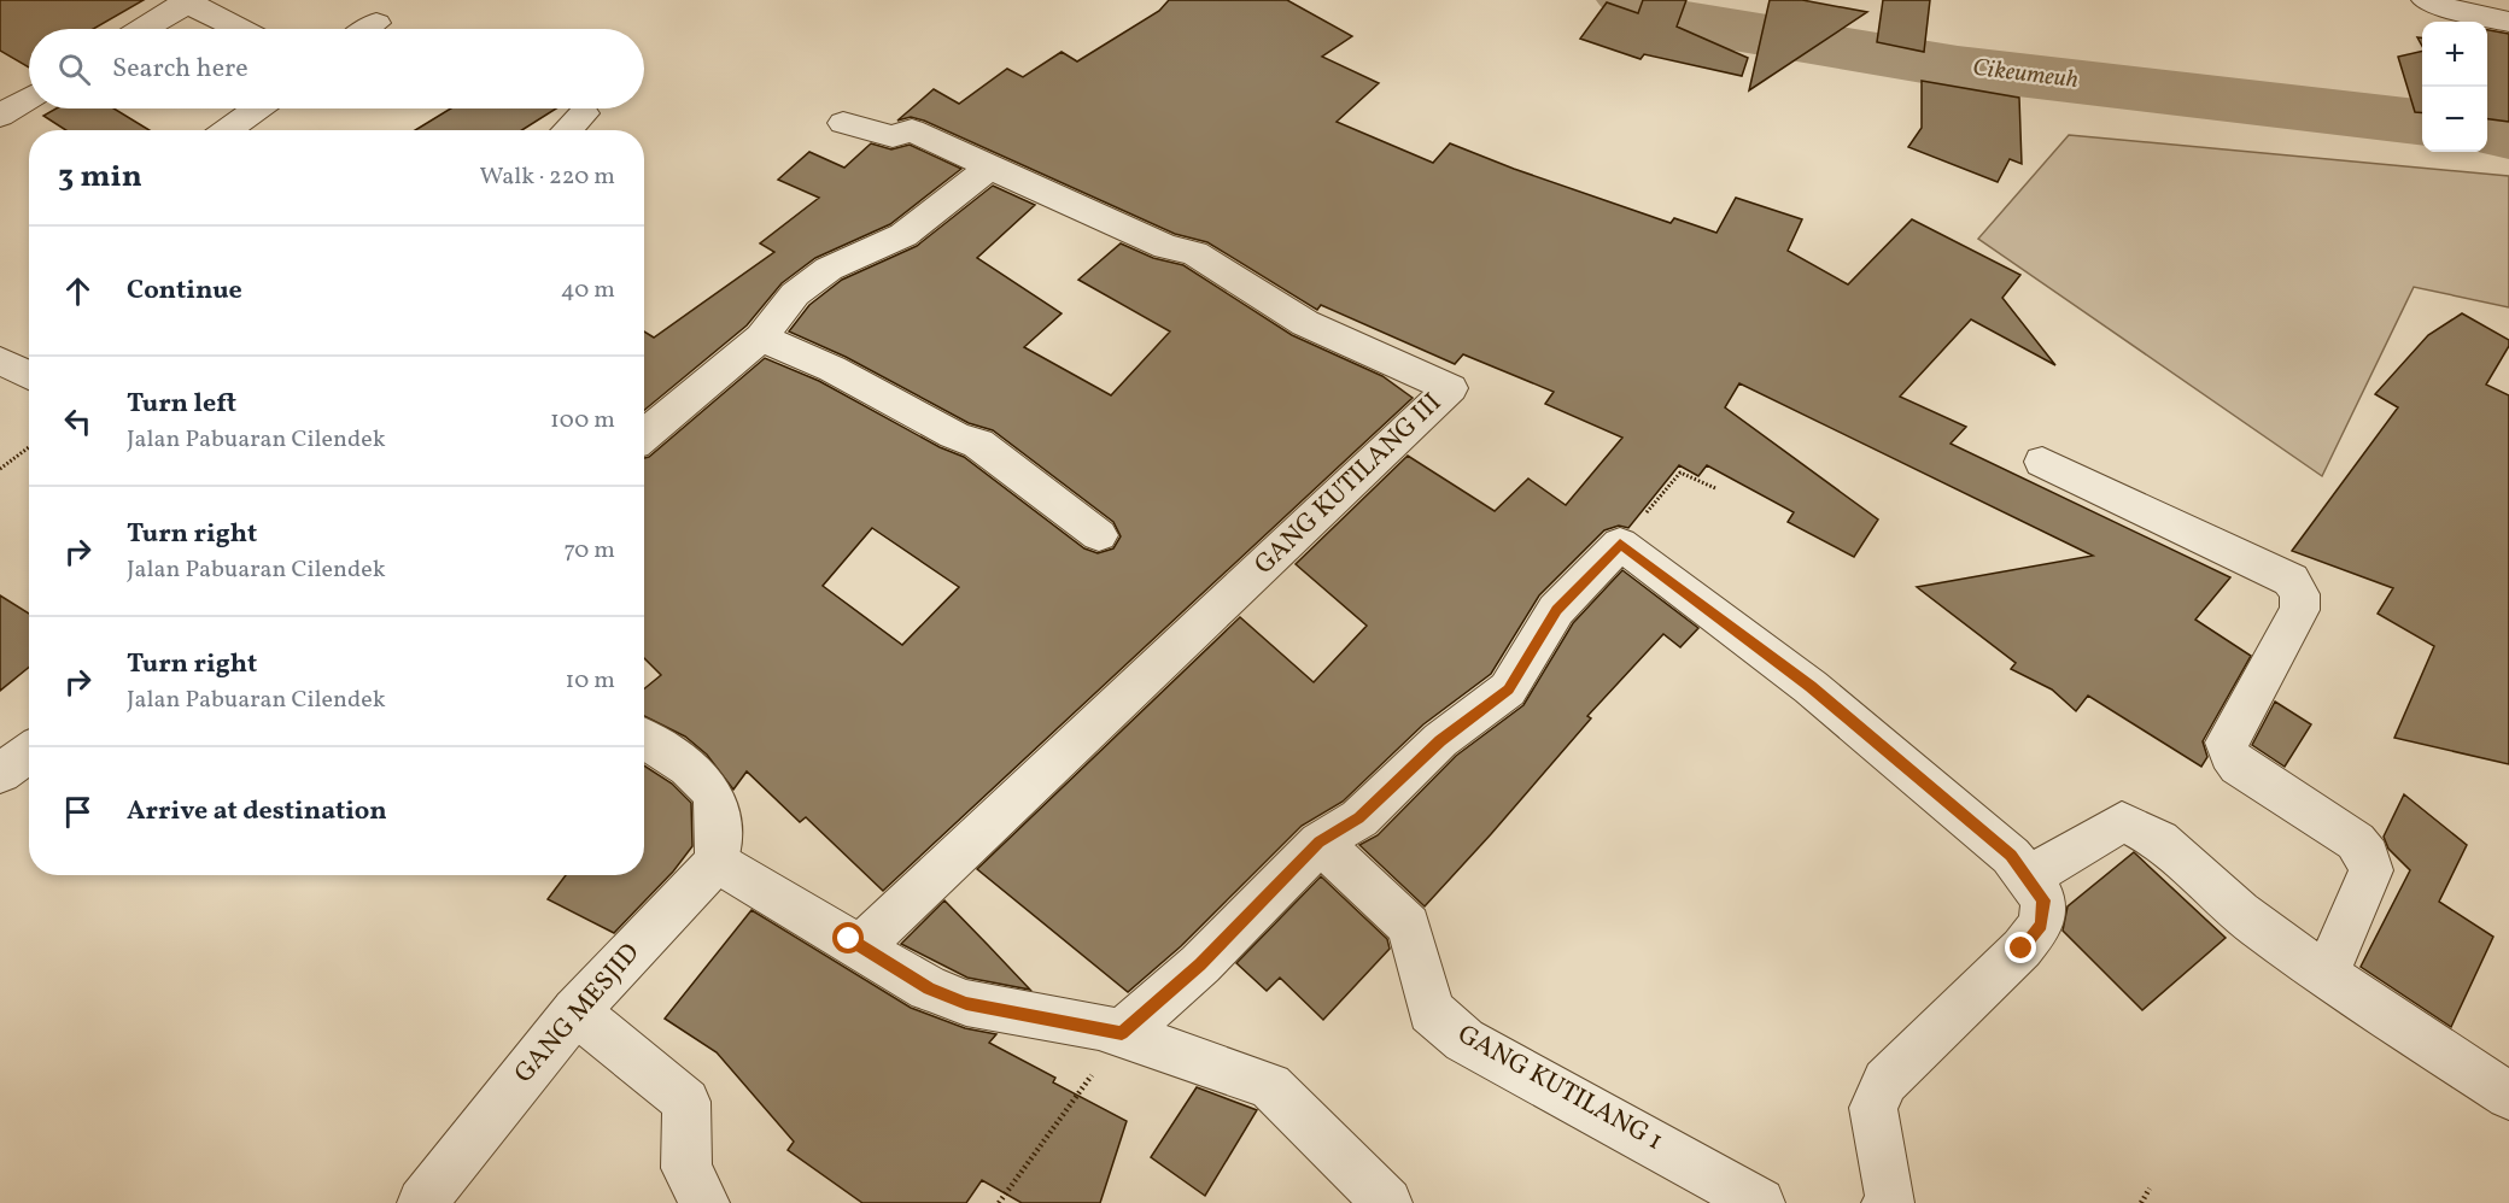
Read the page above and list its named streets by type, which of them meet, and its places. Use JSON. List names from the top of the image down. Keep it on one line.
{"streets":{"street":["GANG KUTILANG III","GANG MESJID","GANG KUTILANG 1"]},"water":["Cikeumeuh"],"page":{"map_buttons":["+","−"],"search":"Search here","heading":["3 min","Walk · 220 m"],"list":[["Continue","40 m"],["Turn left","Jalan Pabuaran Cilendek","100 m"],["Turn right","Jalan Pabuaran Cilendek","70 m"],["Turn right","Jalan Pabuaran Cilendek","10 m"],"Arrive at destination"]}}
